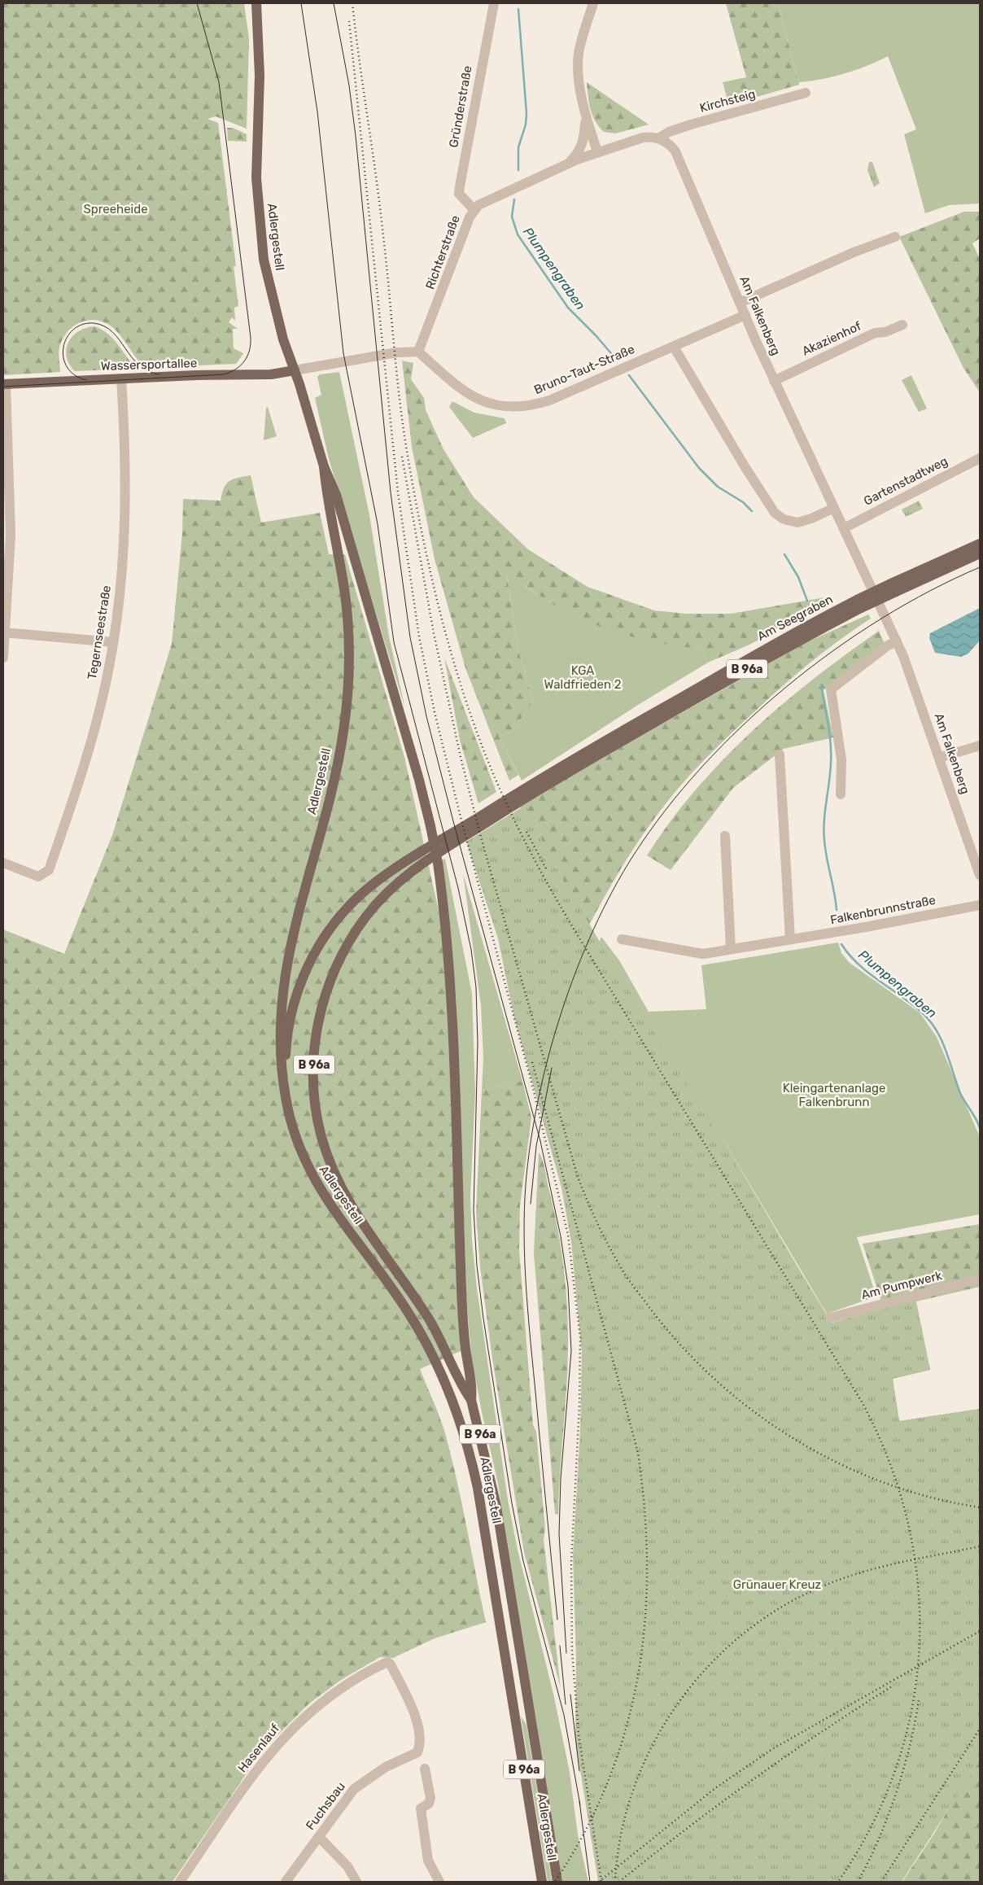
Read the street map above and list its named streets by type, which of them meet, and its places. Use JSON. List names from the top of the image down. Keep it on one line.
{"streets":{"main road":["Adlergestell","Wassersportallee","Am Seegraben","B 96a"],"street":["Kirchsteig","Gründerstraße","Richterstraße","Am Falkenberg","Akazienhof","Bruno-Taut-Straße","Gartenstadtweg","Tegernseestraße","Falkenbrunnstraße","Am Pumpwerk","Hasenlauf","Fuchsbau"]},"crossings":[["Kirchsteig","Richterstraße"],["Kirchsteig","Am Falkenberg"],["Gründerstraße","Richterstraße"],["Adlergestell","Wassersportallee"],["Adlergestell","Am Seegraben"],["Richterstraße","Am Falkenberg"],["Richterstraße","Bruno-Taut-Straße"],["Am Falkenberg","Akazienhof"],["Am Falkenberg","Bruno-Taut-Straße"],["Am Falkenberg","Gartenstadtweg"],["Wassersportallee","Tegernseestraße"],["Hasenlauf","Fuchsbau"]],"water":["Plumpengraben"],"parks":["Spreeheide","KGA Waldfrieden 2","Kleingartenanlage Falkenbrunn","Grünauer Kreuz"]}
